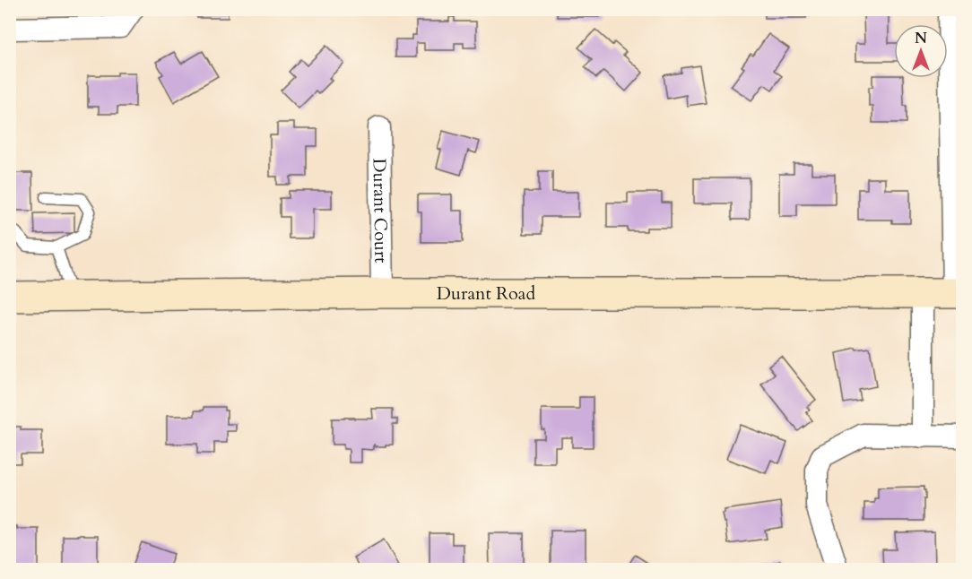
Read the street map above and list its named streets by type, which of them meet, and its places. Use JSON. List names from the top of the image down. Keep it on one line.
{"streets":{"street":["Durant Court","Durant Road"]},"crossings":[["Durant Court","Durant Road"]],"north":"top"}
